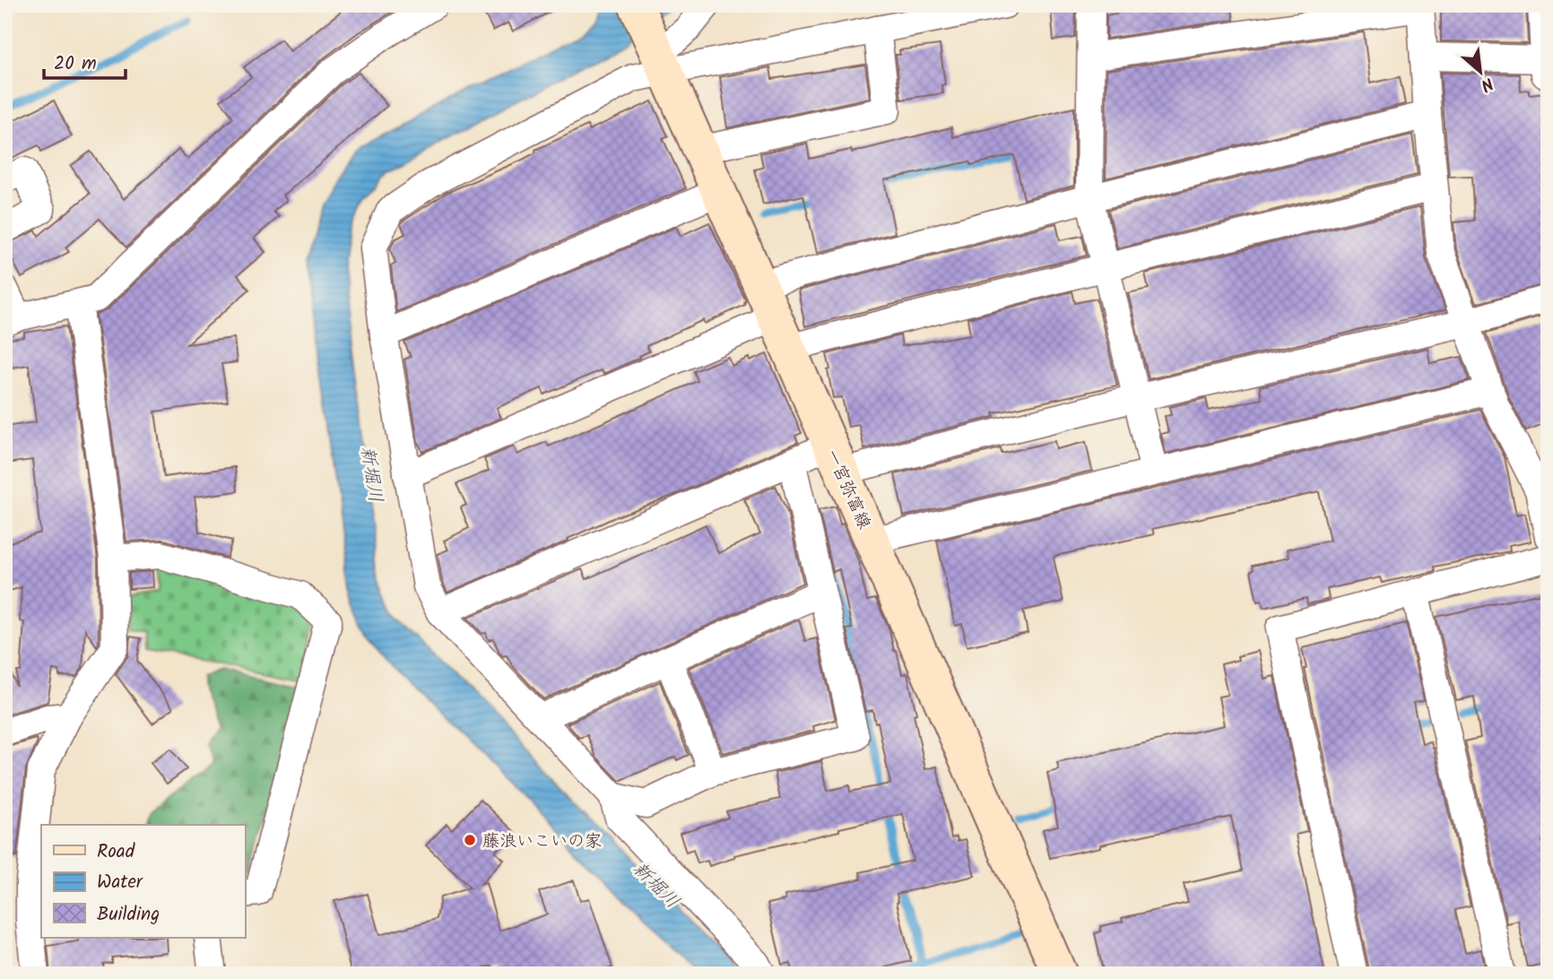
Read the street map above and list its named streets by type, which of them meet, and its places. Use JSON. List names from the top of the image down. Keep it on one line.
{"streets":{"main road":["一宮弥富線"]},"water":["新堀川"],"places":["藤浪いこいの家"],"legend":["Road","Water","Building"],"scale_bar":"20 m","north":"bottom right"}
